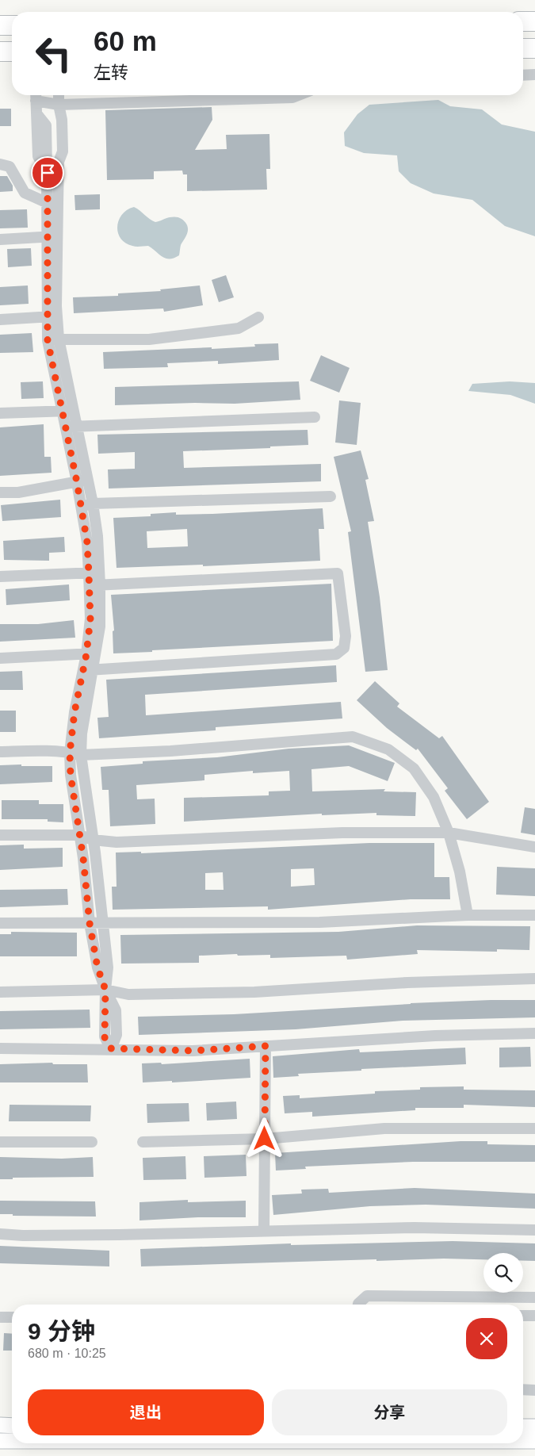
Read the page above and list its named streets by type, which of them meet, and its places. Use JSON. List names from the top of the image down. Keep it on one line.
{"page":{"turn":["60 m","左转"],"heading":["9 分钟","680 m · 10:25"],"buttons":["退出","分享"]}}
